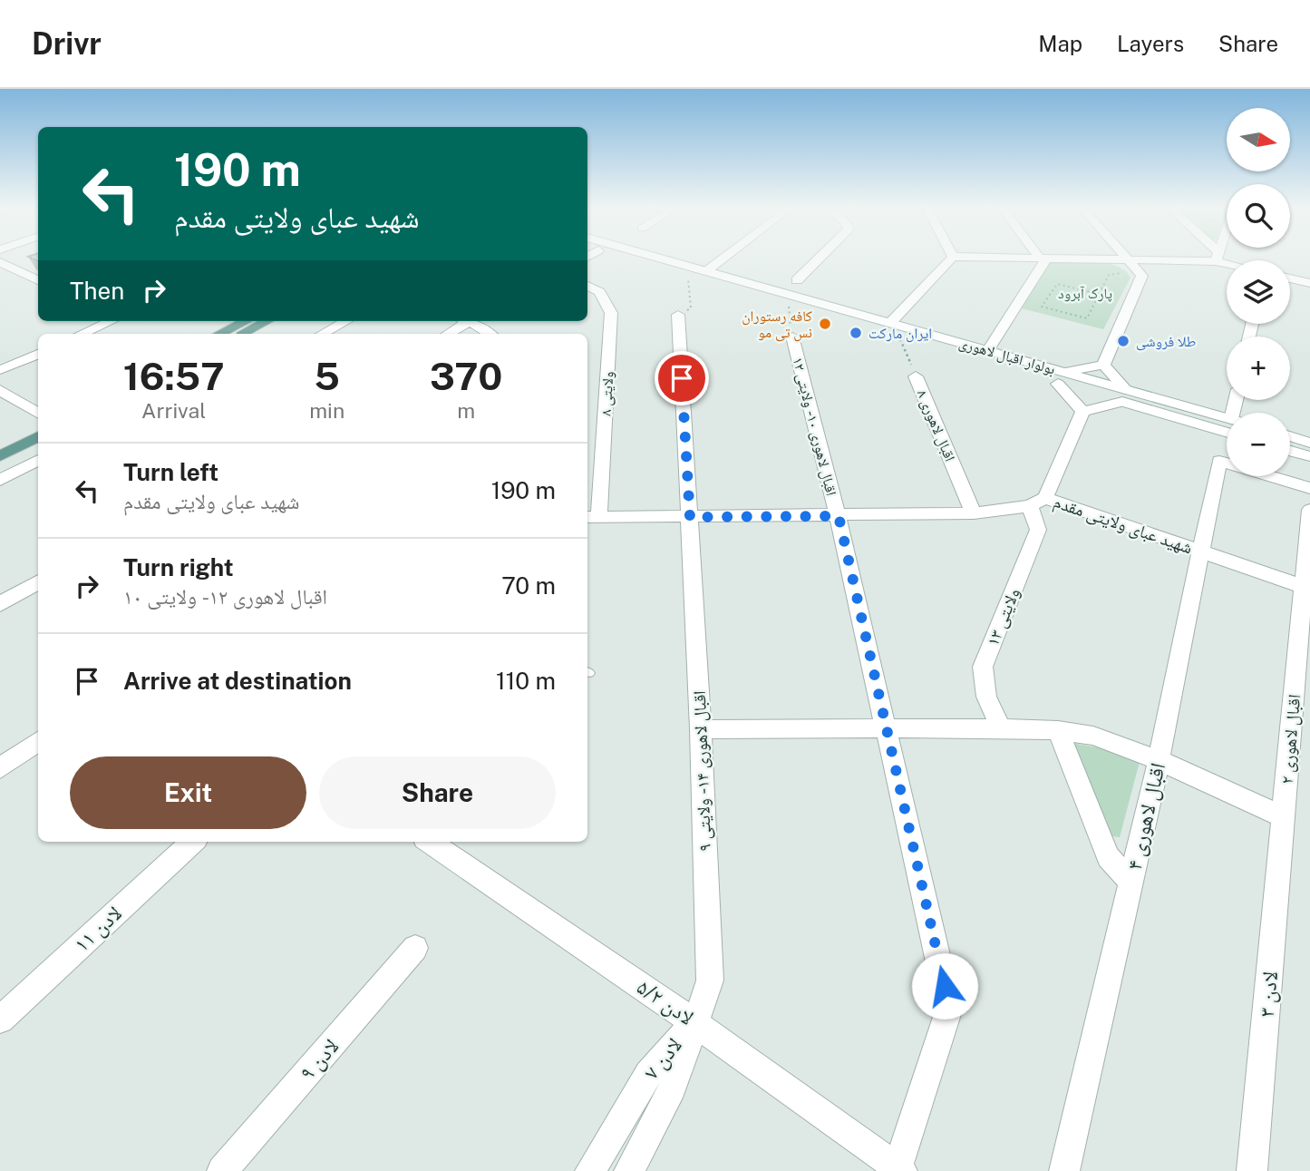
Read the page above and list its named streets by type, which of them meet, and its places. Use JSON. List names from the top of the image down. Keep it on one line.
{"streets":{"street":["بولوار اقبال لاهوری","ولایتی ۸","اقبال لاهوری ۸","اقبال لاهوری ۱۰ - ولایتی ۱۲","شهید عبای ولایتی مقدم","ولایتی ۱۳","اقبال لاهوری ۲","اقبال لاهوری ۱۴ - ولایتی ۹","اقبال لاهوری ۴","لادن ۱۱","لادن ۳","لادن ۵/۲","لادن ۷","لادن ۹"]},"crossings":[["بولوار اقبال لاهوری","اقبال لاهوری ۸"],["ولایتی ۸","شهید عبای ولایتی مقدم"],["اقبال لاهوری ۸","شهید عبای ولایتی مقدم"],["اقبال لاهوری ۱۰ - ولایتی ۱۲","شهید عبای ولایتی مقدم"],["اقبال لاهوری ۱۰ - ولایتی ۱۲","لادن ۵/۲"],["شهید عبای ولایتی مقدم","ولایتی ۱۳"],["شهید عبای ولایتی مقدم","اقبال لاهوری ۲"],["شهید عبای ولایتی مقدم","اقبال لاهوری ۱۴ - ولایتی ۹"],["شهید عبای ولایتی مقدم","اقبال لاهوری ۴"],["اقبال لاهوری ۲","لادن ۳"],["اقبال لاهوری ۱۴ - ولایتی ۹","لادن ۵/۲"],["اقبال لاهوری ۱۴ - ولایتی ۹","لادن ۷"],["لادن ۵/۲","لادن ۷"]],"parks":["پارک آبرود"],"places":["كافه رستوران نس تى مو","ایران مارکت","طلا فروشی"],"north":"right","page":{"header":"Drivr","nav":["Map","Layers","Share"],"map_buttons":["+","−"],"turn":["190 m","شهید عبای ولایتی مقدم"],"then":"Then","eta":["16:57","Arrival","5","min","370","m"],"list":[{"name":"Turn left","note":"شهید عبای ولایتی مقدم","value":"190 m"},{"name":"Turn right","note":"اقبال لاهوری ۱۲ - ولایتی ۱۰","value":"70 m"},{"name":"Arrive at destination","value":"110 m"}],"buttons":["Exit","Share"]}}
